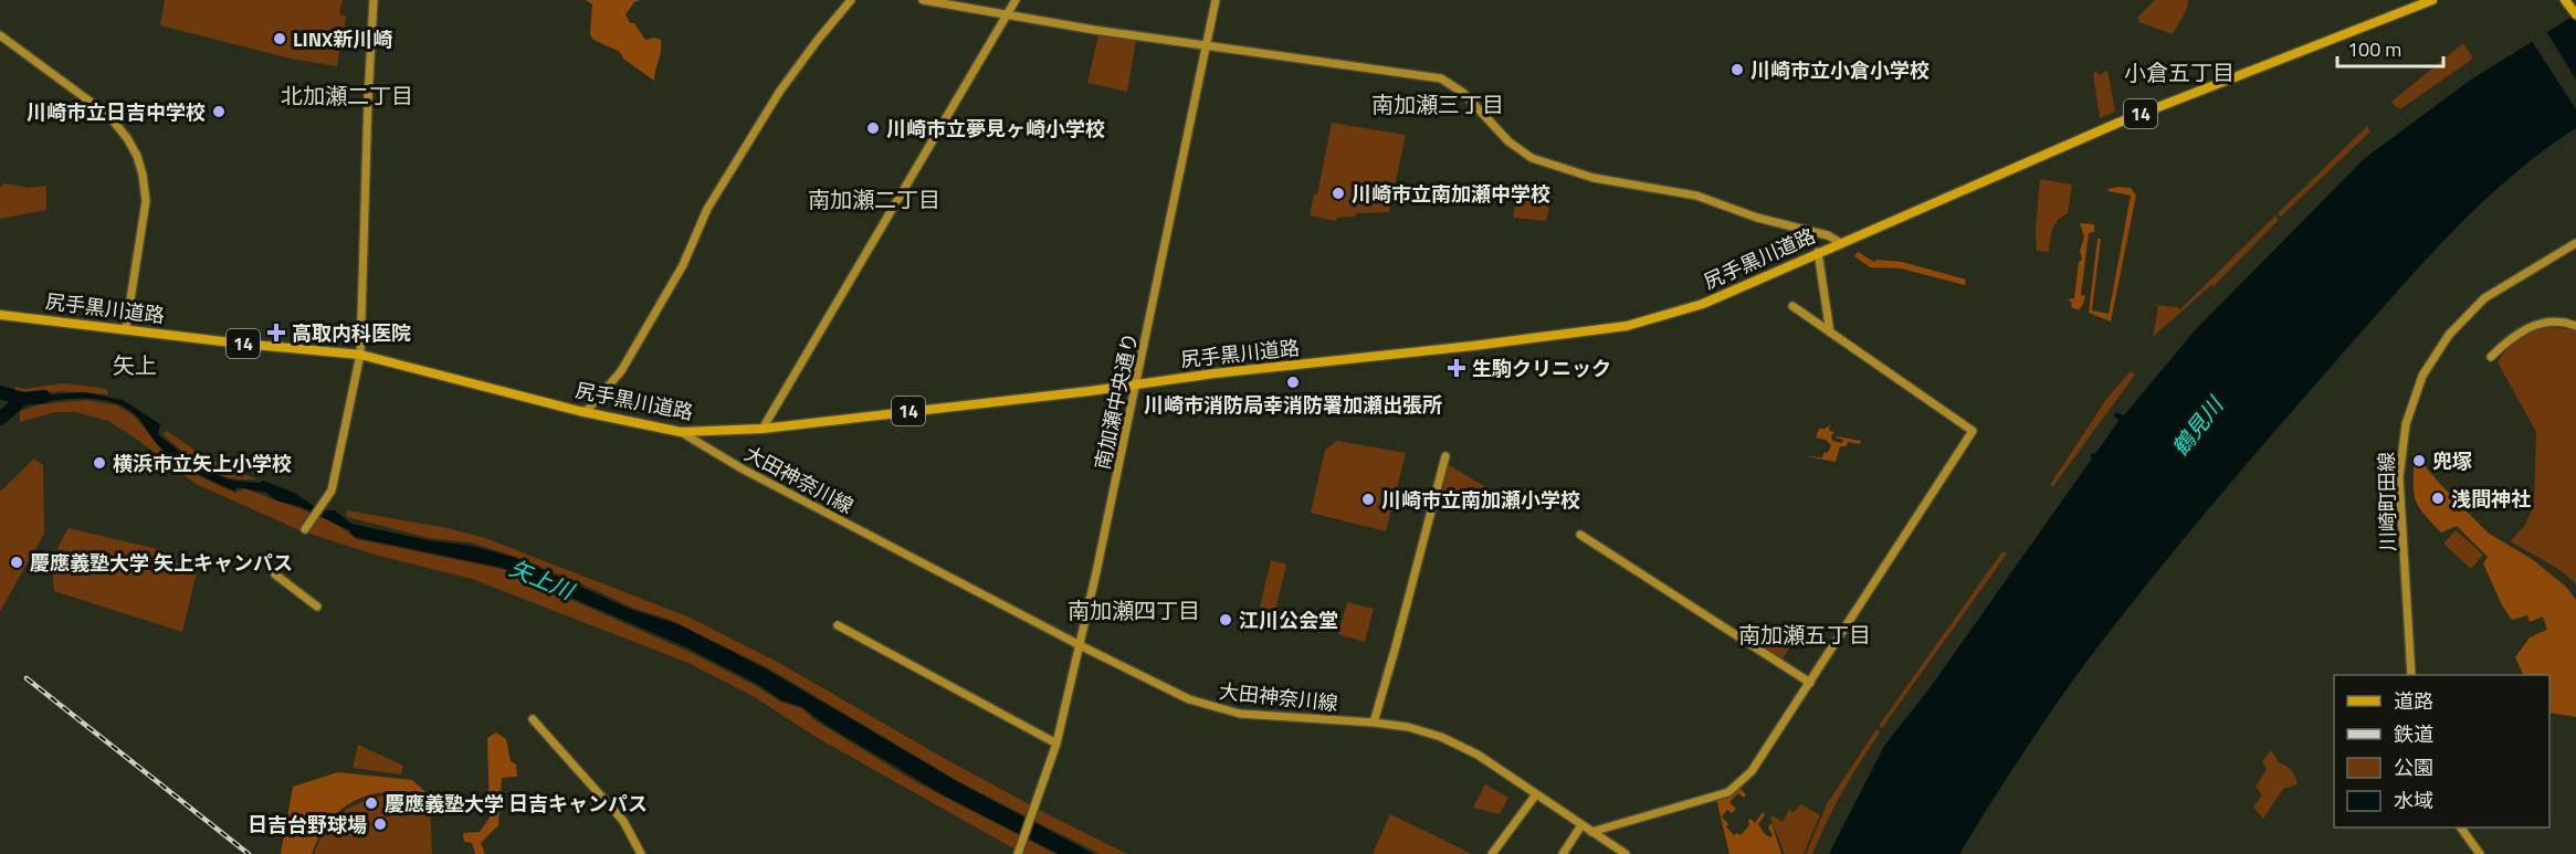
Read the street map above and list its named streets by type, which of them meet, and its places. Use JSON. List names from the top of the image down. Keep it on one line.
{"streets":{"main road":["14","尻手黒川道路"],"street":["南加瀬中央通り","大田神奈川線","川崎町田線"]},"crossings":[["尻手黒川道路","南加瀬中央通り"],["尻手黒川道路","大田神奈川線"],["南加瀬中央通り","大田神奈川線"]],"districts":["小倉五丁目","北加瀬二丁目","南加瀬三丁目","南加瀬二丁目","矢上","南加瀬四丁目","南加瀬五丁目"],"water":["鶴見川","矢上川"],"places":{"other":["LINX新川崎","川崎市立小倉小学校","川崎市立日吉中学校","川崎市立夢見ヶ崎小学校","川崎市立南加瀬中学校","川崎市消防局幸消防署加瀬出張所","兜塚","横浜市立矢上小学校","浅間神社","川崎市立南加瀬小学校","慶應義塾大学 矢上キャンパス","江川公会堂","慶應義塾大学 日吉キャンパス","日吉台野球場"],"health":["高取内科医院","生駒クリニック"]},"legend":["道路","鉄道","公園","水域"],"scale_bar":"100 m"}
